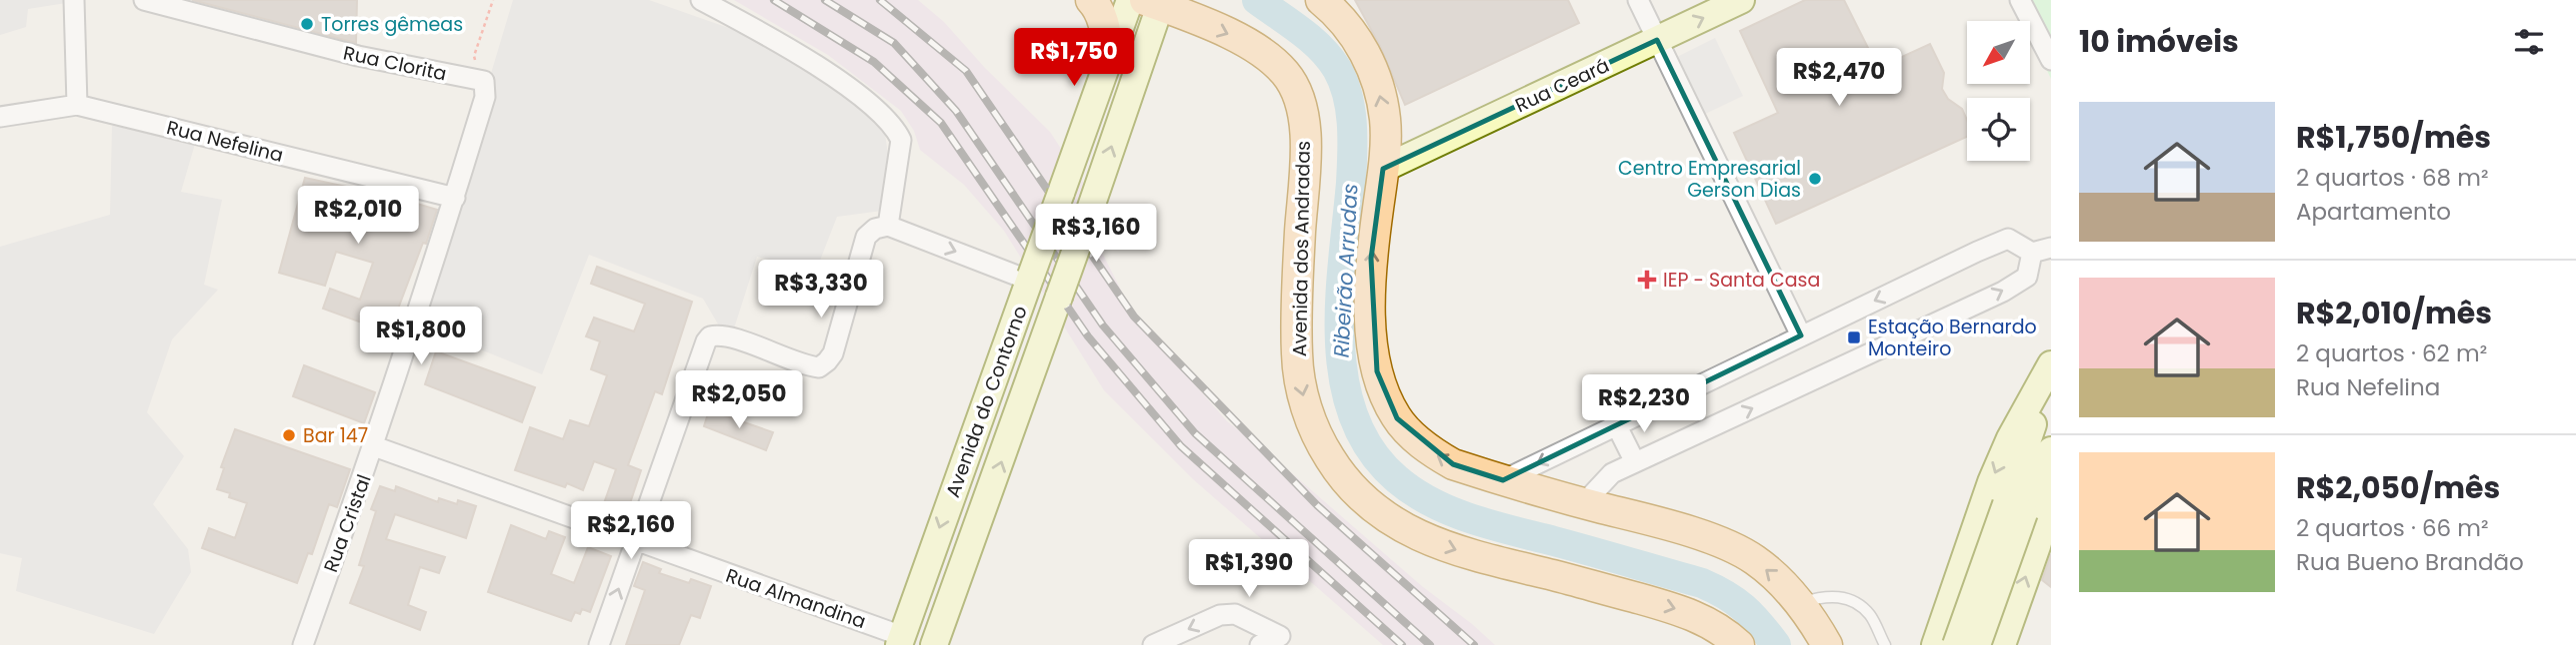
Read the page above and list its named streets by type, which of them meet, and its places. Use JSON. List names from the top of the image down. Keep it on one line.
{"streets":{"main road":["Avenida dos Andradas"],"street":["Rua Clorita","Rua Ceará","Rua Nefelina","Avenida do Contorno","Rua Cristal","Rua Almandina"]},"crossings":[["Rua Clorita","Rua Cristal"],["Rua Nefelina","Rua Cristal"],["Avenida dos Andradas","Avenida do Contorno"],["Avenida do Contorno","Rua Almandina"],["Rua Cristal","Rua Almandina"]],"one_way":["Avenida dos Andradas"],"water":["Ribeirão Arrudas"],"places":{"other":["Torres gêmeas","Centro Empresarial Gerson Dias","Bar 147"],"health":["IEP - Santa Casa"],"transit":["Estação Bernardo Monteiro"]},"north":"bottom left","page":{"heading":"10 imóveis","price":["R$1,750","R$2,470","R$2,010","R$3,160","R$3,330","R$1,800","R$2,050","R$2,230","R$2,160","R$1,390"],"list":[{"name":"R$1,750/mês","note":"2 quartos · 68 m² · Apartamento"},{"name":"R$2,010/mês","note":"2 quartos · 62 m² · Rua Nefelina"},{"name":"R$2,050/mês","note":"2 quartos · 66 m² · Rua Bueno Brandão"}]}}
